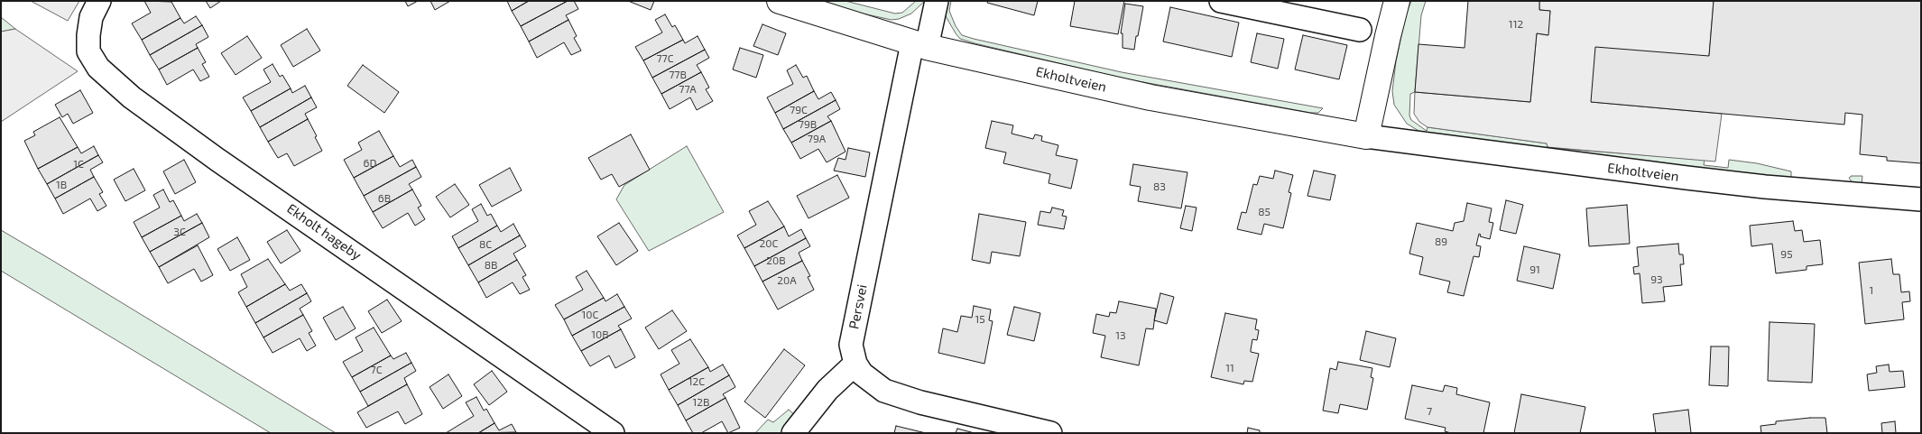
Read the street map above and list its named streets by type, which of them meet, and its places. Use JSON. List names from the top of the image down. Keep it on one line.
{"streets":{"street":["Ekholtveien","Ekholt hageby","Persvei"]},"crossings":[["Ekholtveien","Persvei"]],"house_numbers":["112","77C","77B","77A","79C","79B","79A","6D","1C","1B","83","6B","85","3C","89","20C","8C","95","20B","8B","91","93","20A","1","10C","15","10B","13","11","7C","12C","12B","7"]}
